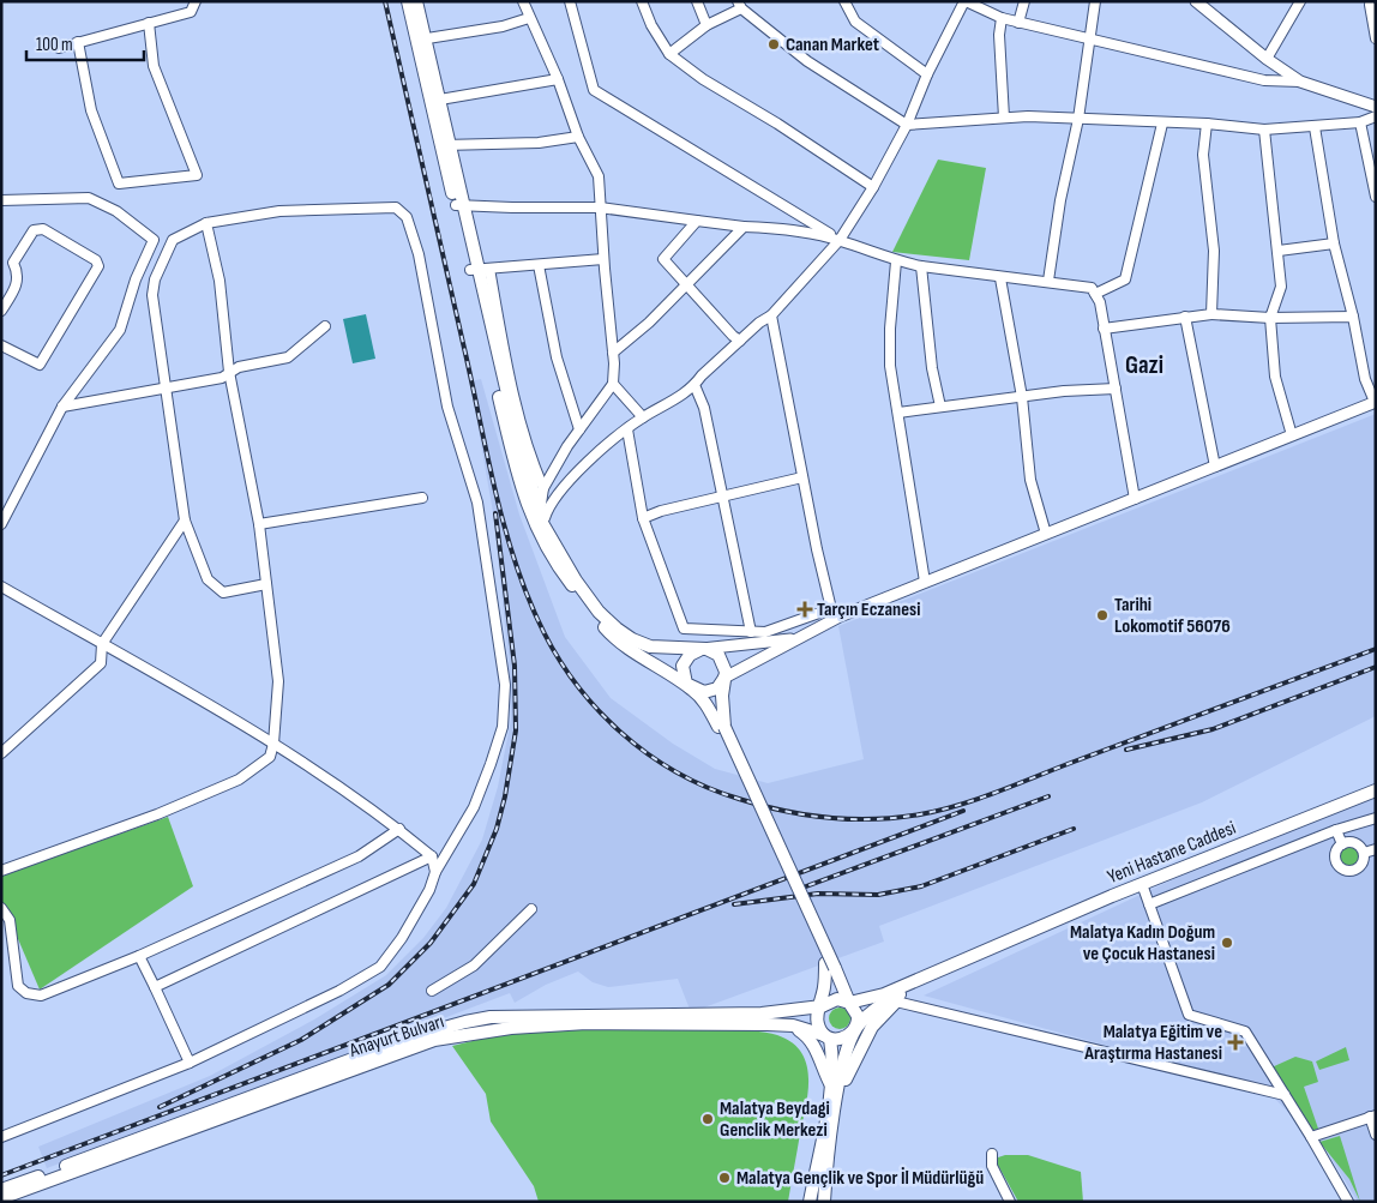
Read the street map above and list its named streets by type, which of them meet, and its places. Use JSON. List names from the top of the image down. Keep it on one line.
{"streets":{"main road":["Yeni Hastane Caddesi","Anayurt Bulvarı"]},"crossings":[["Yeni Hastane Caddesi","Anayurt Bulvarı"]],"districts":["Gazi"],"places":{"other":["Canan Market","Tarihi Lokomotif 56076","Malatya Kadın Doğum ve Çocuk Hastanesi","Malatya Beydagi Genclik Merkezi","Malatya Gençlik ve Spor İl Müdürlüğü"],"health":["Tarçın Eczanesi","Malatya Eğitim ve Araştırma Hastanesi"]},"scale_bar":"100 m"}
